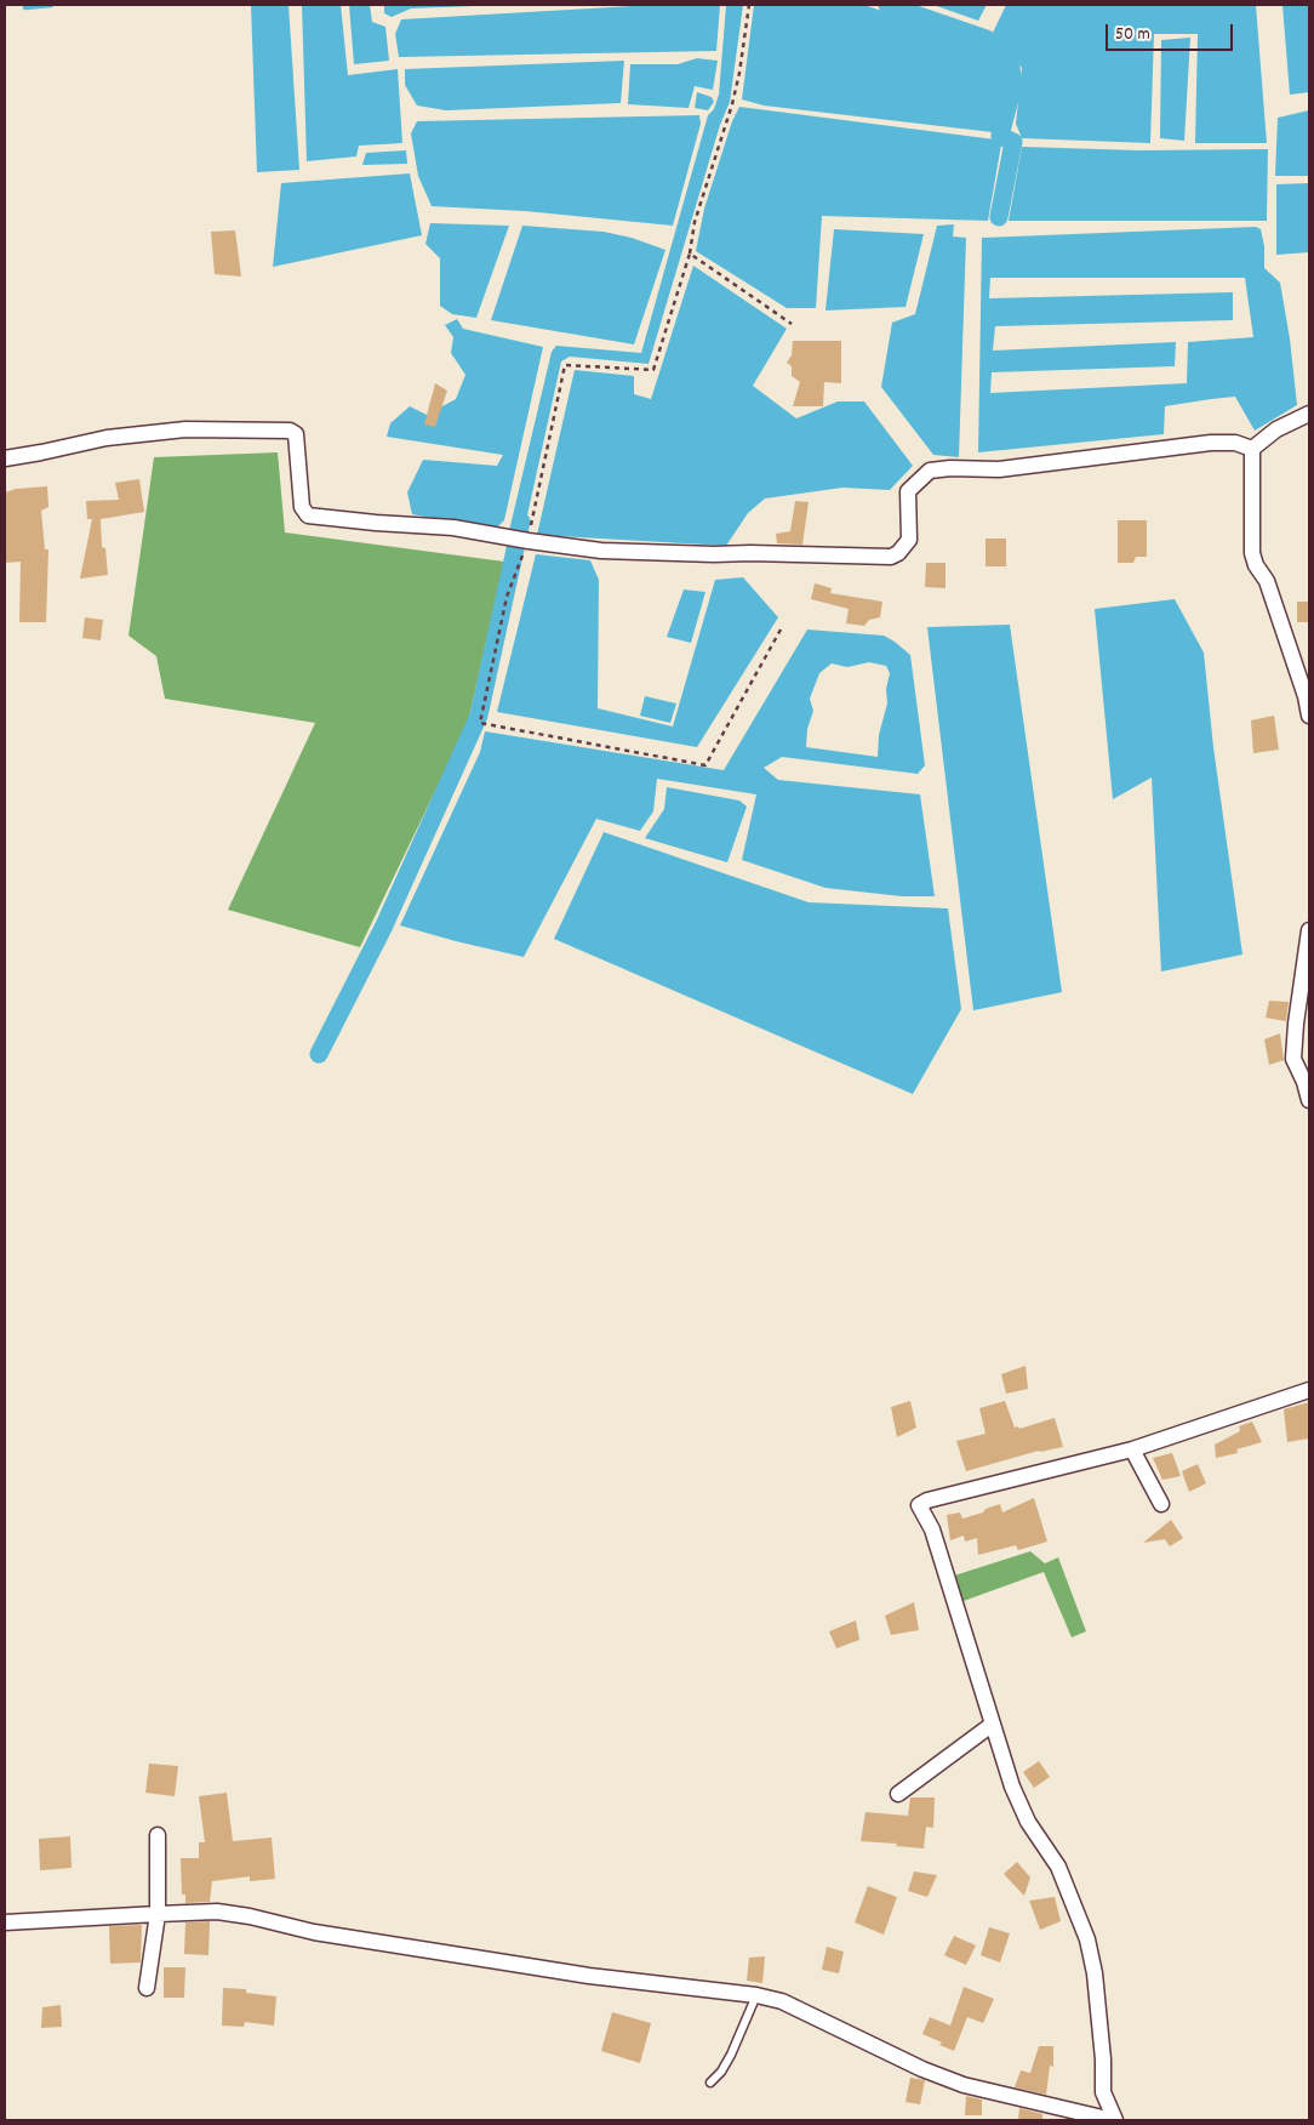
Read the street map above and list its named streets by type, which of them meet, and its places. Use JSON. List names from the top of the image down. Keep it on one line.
{"scale_bar":"50 m"}
